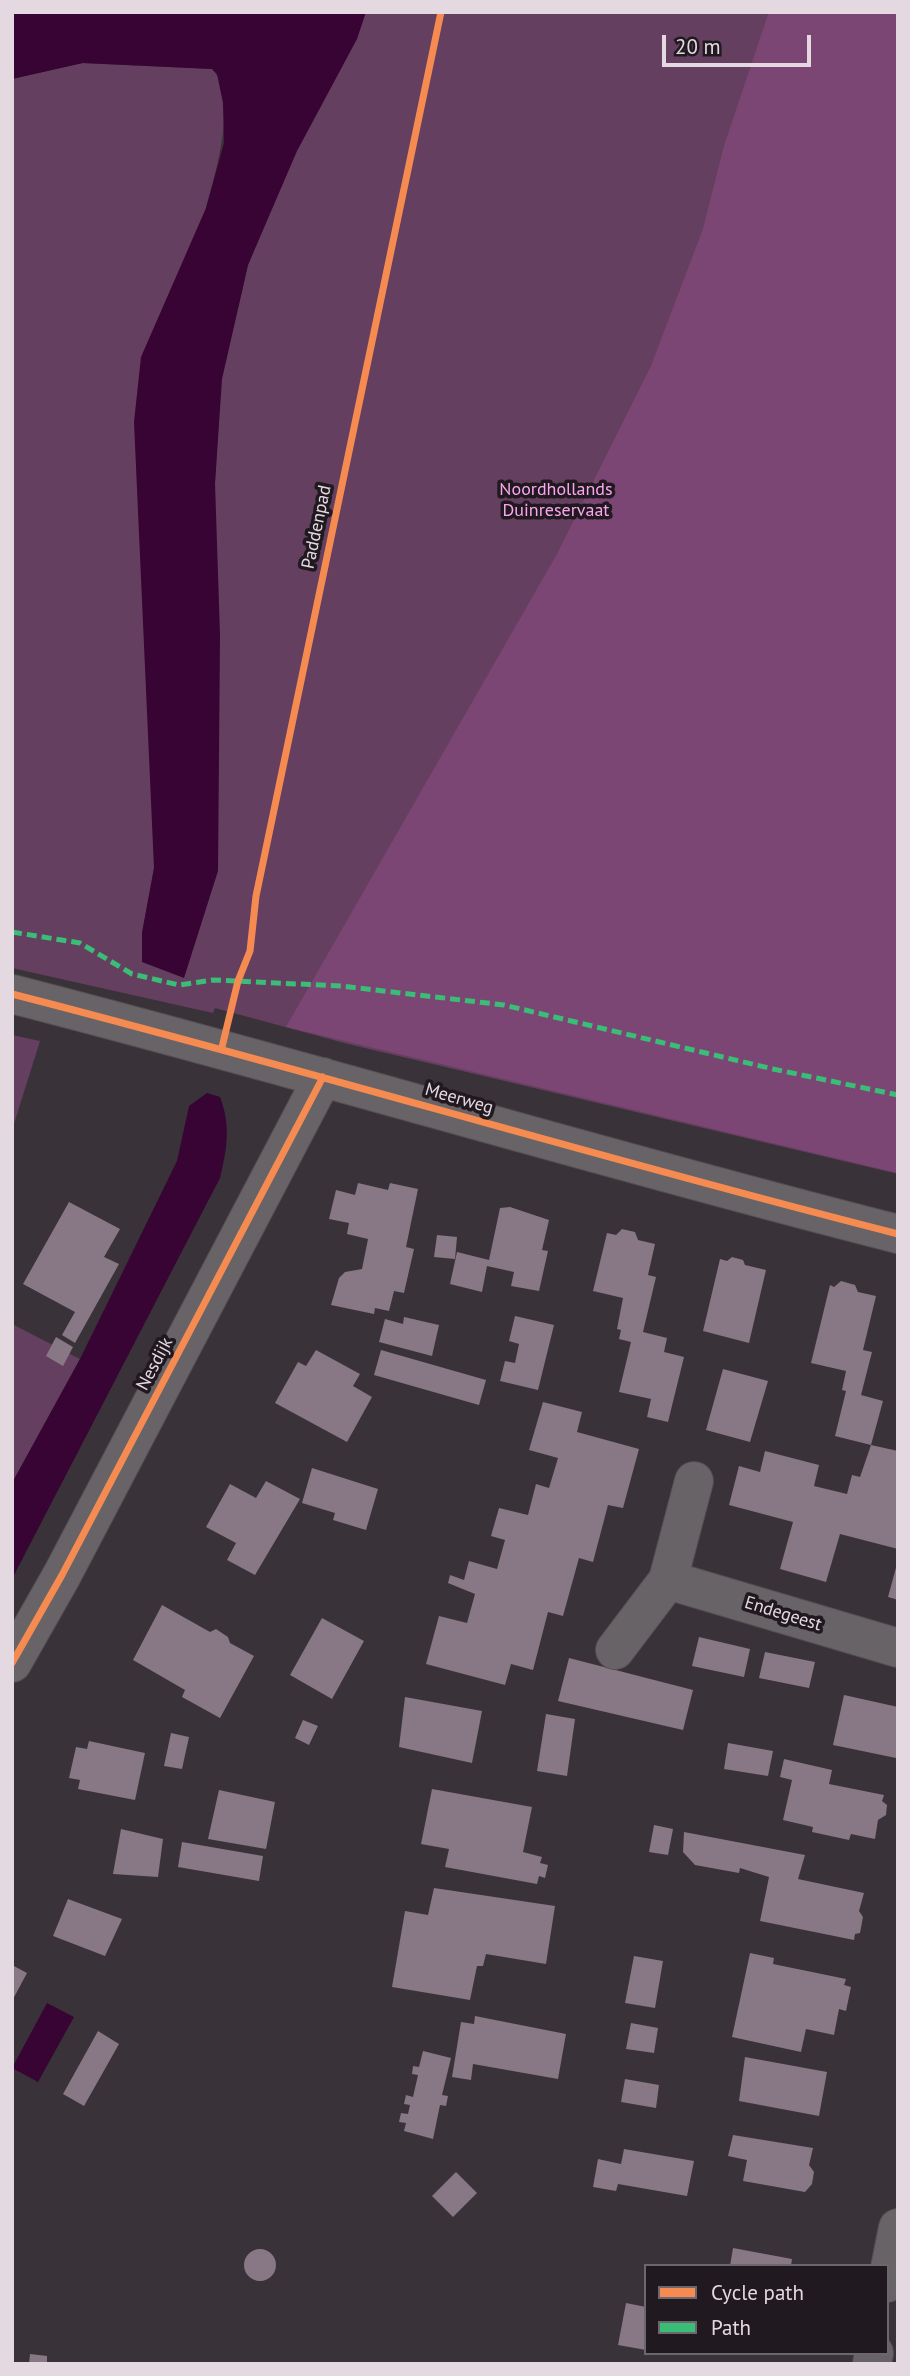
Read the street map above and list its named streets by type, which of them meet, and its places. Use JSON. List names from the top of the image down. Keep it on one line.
{"streets":{"street":["Meerweg","Nesdijk","Endegeest"],"cycle path":["Paddenpad"]},"crossings":[["Meerweg","Nesdijk"]],"parks":["Noordhollands Duinreservaat"],"legend":["Cycle path","Path"],"scale_bar":"20 m"}
